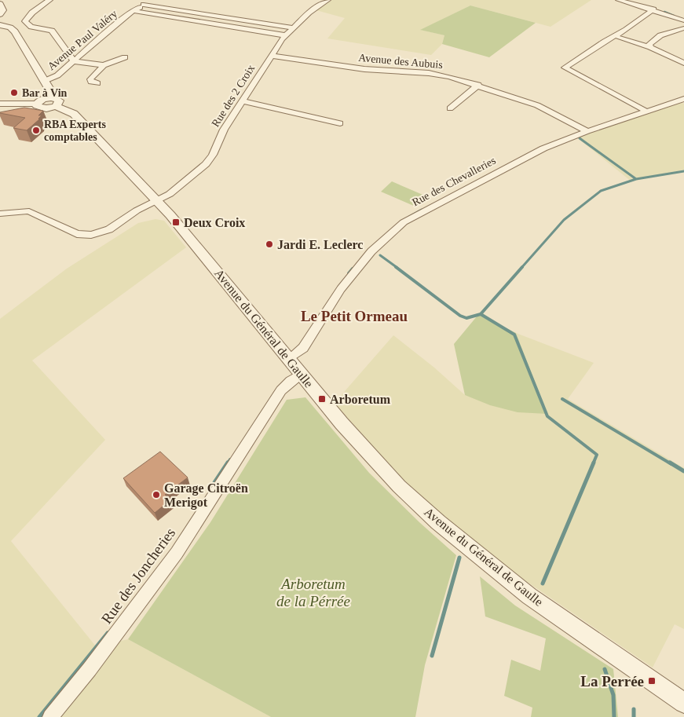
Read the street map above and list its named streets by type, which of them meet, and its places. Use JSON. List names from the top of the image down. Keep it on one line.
{"streets":{"street":["Avenue Paul Valéry","Avenue des Aubuis","Rue des 2 Croix","Rue des Chevalleries","Avenue du Général de Gaulle","Rue des Joncheries"]},"crossings":[["Avenue des Aubuis","Rue des 2 Croix"],["Avenue des Aubuis","Rue des Chevalleries"],["Rue des 2 Croix","Avenue du Général de Gaulle"],["Rue des Chevalleries","Avenue du Général de Gaulle"],["Avenue du Général de Gaulle","Rue des Joncheries"]],"districts":["Le Petit Ormeau"],"parks":["Arboretum de la Pérrée"],"places":{"other":["Bar à Vin","RBA Experts comptables","Jardi E. Leclerc","Garage Citroën Merigot"],"transit":["Deux Croix","Arboretum","La Perrée"]}}
